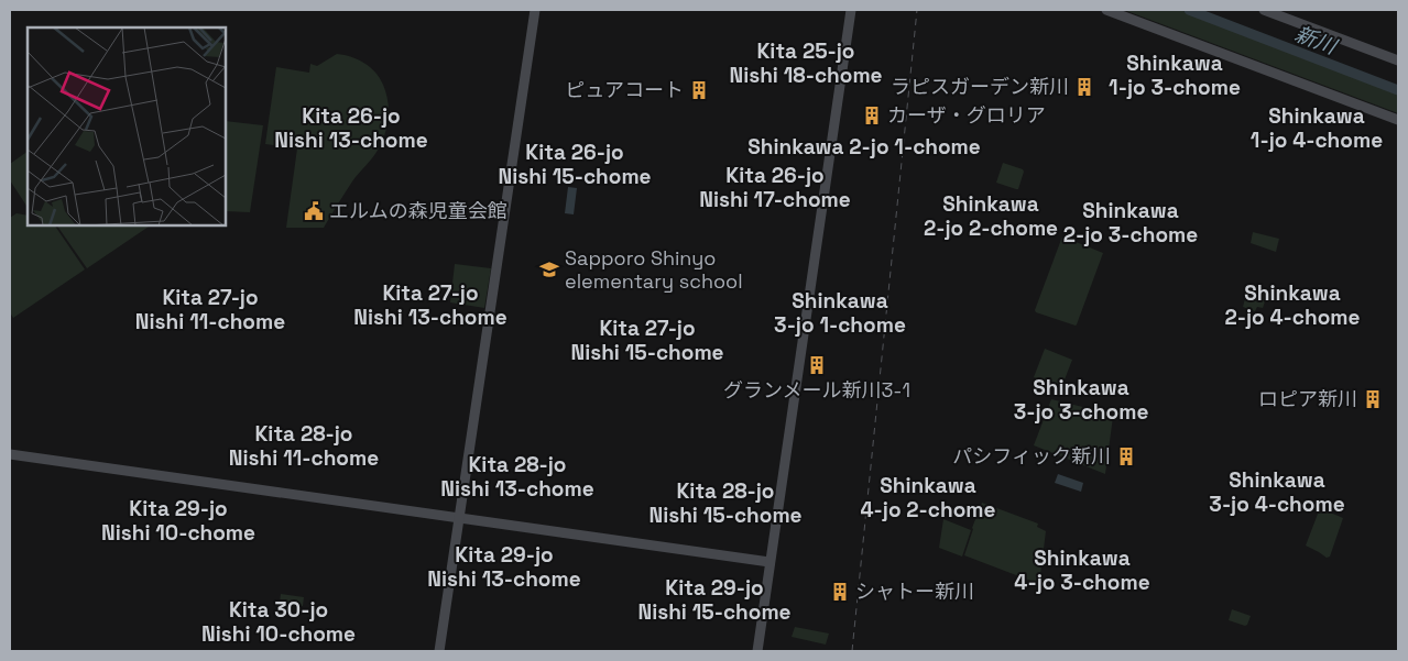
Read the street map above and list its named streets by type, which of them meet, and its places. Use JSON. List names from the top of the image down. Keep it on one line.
{"districts":["Kita 25-jo Nishi 18-chome","Shinkawa 1-jo 3-chome","Kita 26-jo Nishi 13-chome","Shinkawa 1-jo 4-chome","Shinkawa 2-jo 1-chome","Kita 26-jo Nishi 15-chome","Kita 26-jo Nishi 17-chome","Shinkawa 2-jo 2-chome","Shinkawa 2-jo 3-chome","Kita 27-jo Nishi 13-chome","Shinkawa 2-jo 4-chome","Kita 27-jo Nishi 11-chome","Shinkawa 3-jo 1-chome","Kita 27-jo Nishi 15-chome","Shinkawa 3-jo 3-chome","Kita 28-jo Nishi 11-chome","Kita 28-jo Nishi 13-chome","Shinkawa 3-jo 4-chome","Shinkawa 4-jo 2-chome","Kita 28-jo Nishi 15-chome","Kita 29-jo Nishi 10-chome","Kita 29-jo Nishi 13-chome","Shinkawa 4-jo 3-chome","Kita 29-jo Nishi 15-chome","Kita 30-jo Nishi 10-chome"],"water":["新川"],"places":{"building":["ラピスガーデン新川","ピュアコート","カーザ・グロリア","グランメール新川3-1","ロピア新川","パシフィック新川","シャトー新川"],"public building":["エルムの森児童会館"],"school or university":["Sapporo Shinyo elementary school"]}}
